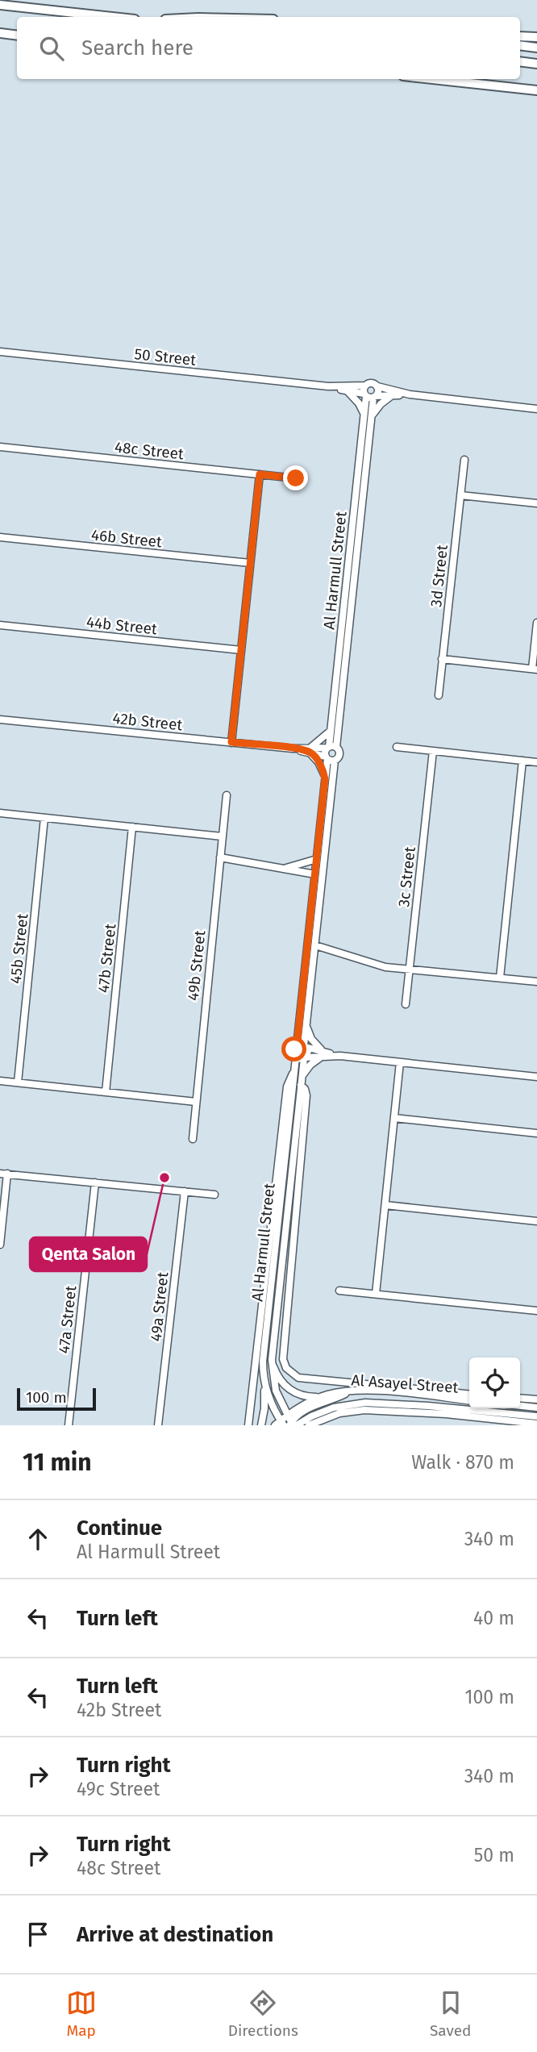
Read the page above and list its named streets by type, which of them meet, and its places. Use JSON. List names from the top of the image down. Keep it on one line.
{"streets":{"street":["50 Street","48c Street","46b Street","Al Harmull Street","3d Street","44b Street","42b Street","3c Street","45b Street","47b Street","49b Street","49a Street","47a Street","Al Asayel Street"]},"crossings":[["50 Street","Al Harmull Street"],["Al Harmull Street","42b Street"],["Al Harmull Street","Al Asayel Street"]],"places":["Qenta Salon"],"scale_bar":"100 m","page":{"search":"Search here","scale":"100 m","heading":["11 min","Walk · 870 m"],"list":[["Continue","Al Harmull Street","340 m"],["Turn left","40 m"],["Turn left","42b Street","100 m"],["Turn right","49c Street","340 m"],["Turn right","48c Street","50 m"],"Arrive at destination"],"nav":["Map","Directions","Saved"]}}
